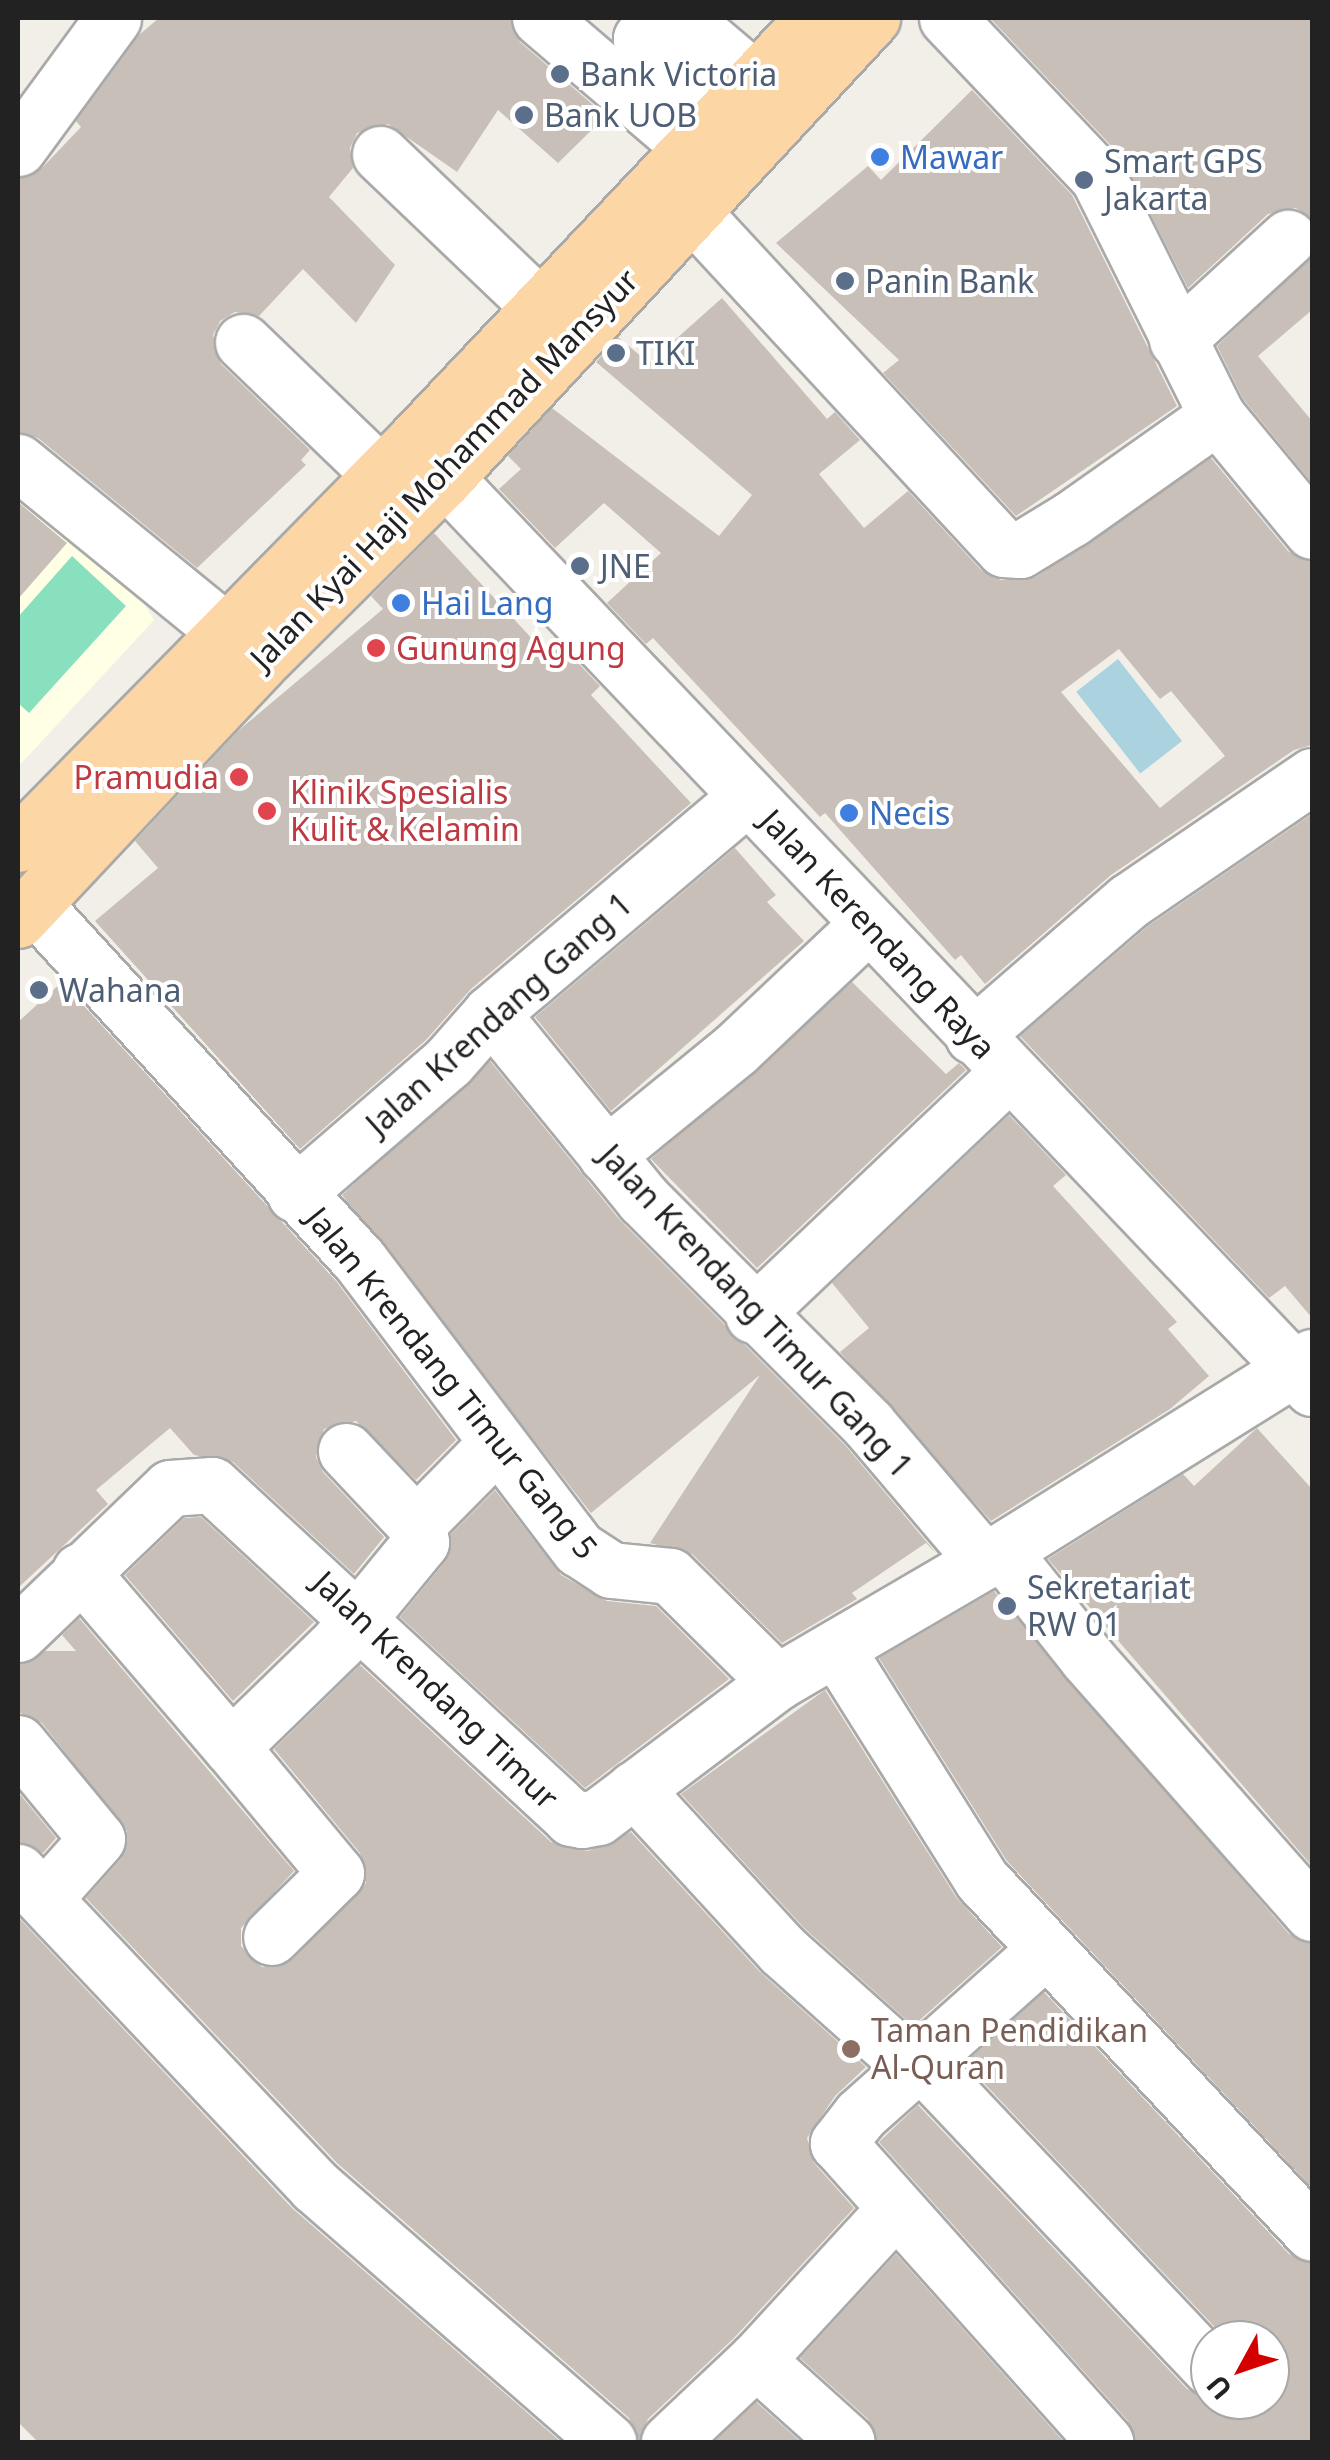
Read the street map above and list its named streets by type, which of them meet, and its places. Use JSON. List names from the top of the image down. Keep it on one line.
{"streets":{"main road":["Jalan Kyai Haji Mohammad Mansyur"],"street":["Jalan Kerendang Raya","Jalan Krendang Gang 1","Jalan Krendang Timur Gang 1","Jalan Krendang Timur Gang 5","Jalan Krendang Timur"]},"crossings":[["Jalan Kyai Haji Mohammad Mansyur","Jalan Kerendang Raya"],["Jalan Kyai Haji Mohammad Mansyur","Jalan Krendang Timur Gang 5"],["Jalan Kerendang Raya","Jalan Krendang Gang 1"],["Jalan Kerendang Raya","Jalan Krendang Timur"],["Jalan Krendang Gang 1","Jalan Krendang Timur Gang 1"],["Jalan Krendang Gang 1","Jalan Krendang Timur Gang 5"],["Jalan Krendang Timur Gang 1","Jalan Krendang Timur"],["Jalan Krendang Timur Gang 5","Jalan Krendang Timur"]],"places":["Bank Victoria","Bank UOB","Mawar","Smart GPS Jakarta","Panin Bank","TIKI","JNE","Hai Lang","Gunung Agung","Pramudia","Klinik Spesialis Kulit & Kelamin","Necis","Wahana","Sekretariat RW 01","Taman Pendidikan Al-Quran"],"north":"bottom left"}
